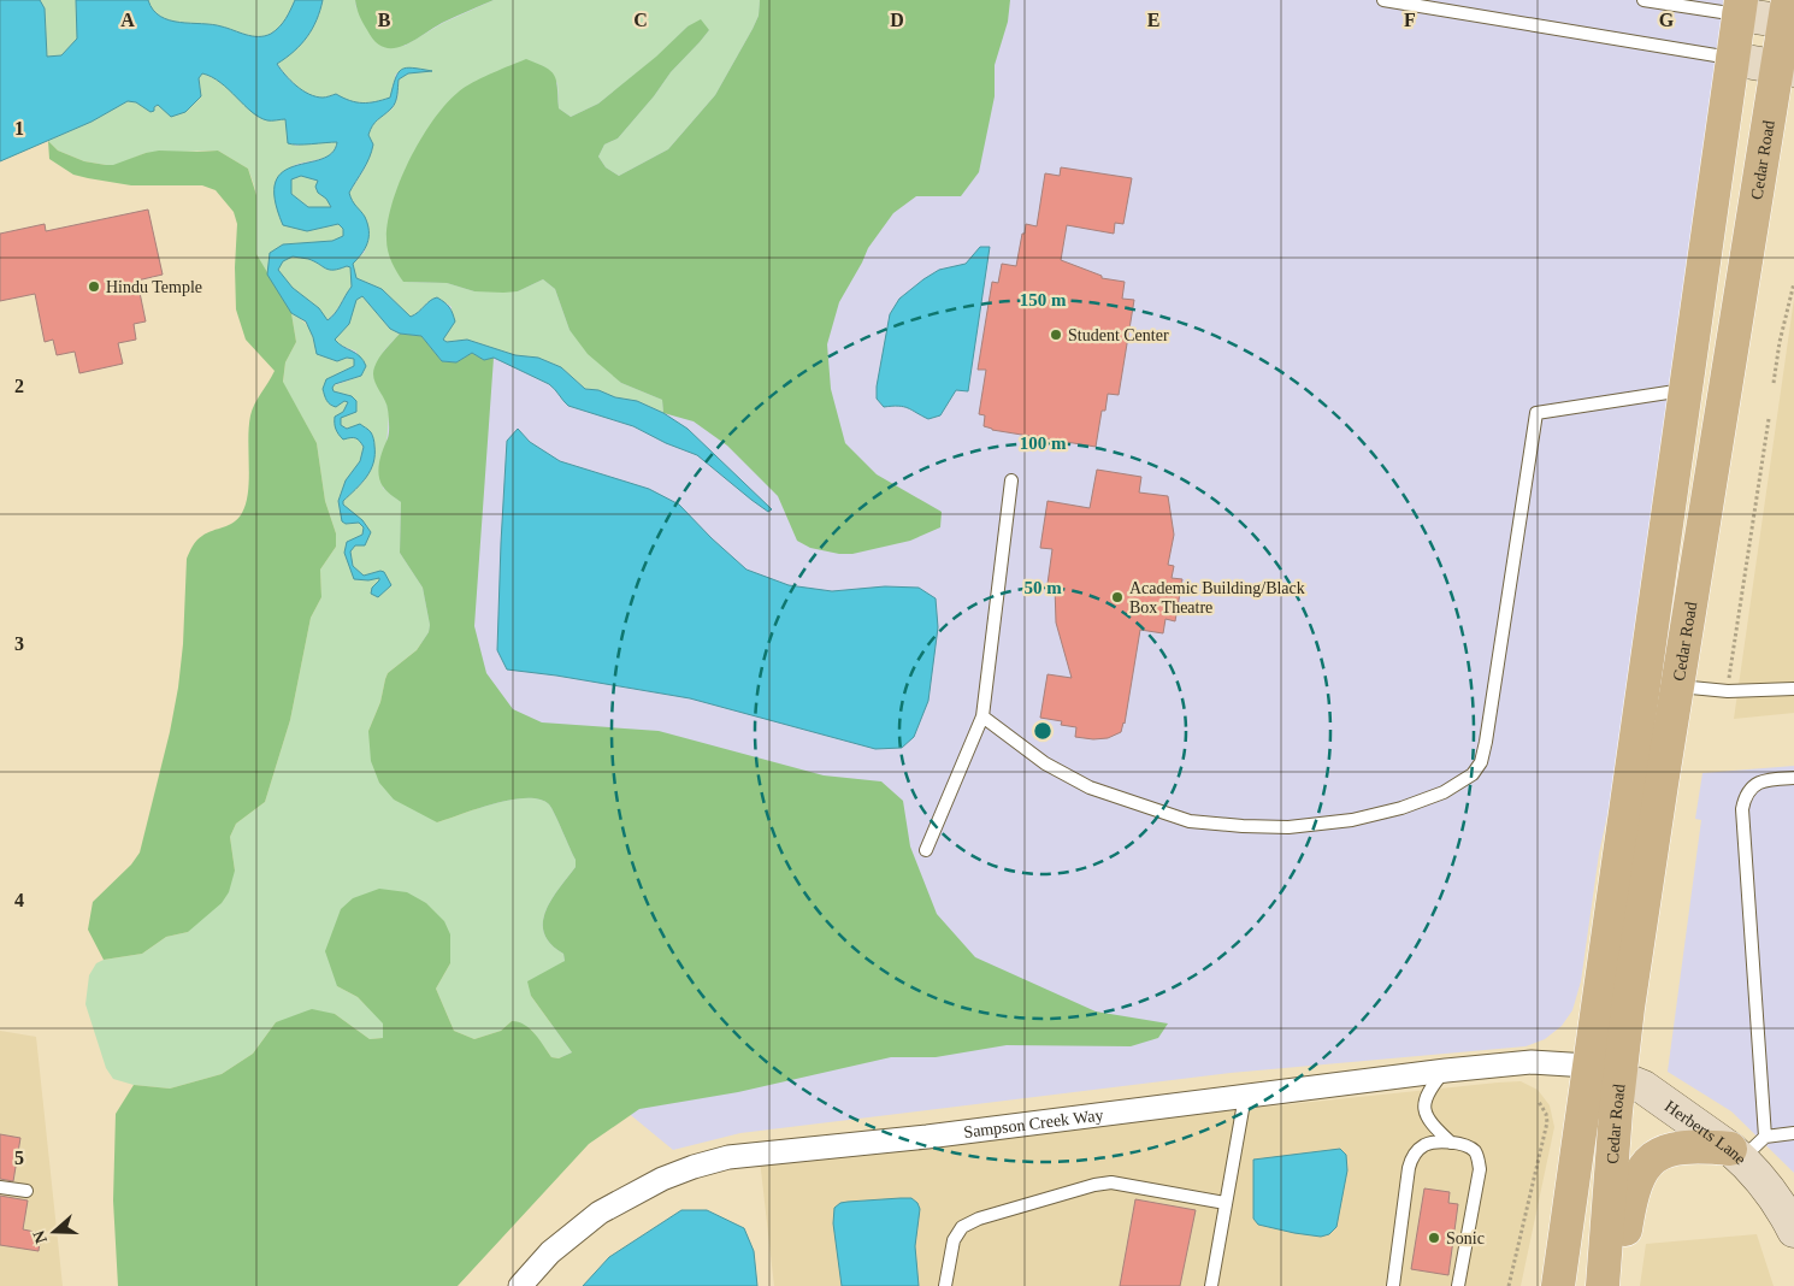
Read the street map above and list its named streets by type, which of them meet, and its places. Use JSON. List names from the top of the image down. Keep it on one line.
{"streets":{"main road":["Cedar Road"],"street":["Sampson Creek Way","Herberts Lane"]},"crossings":[["Cedar Road","Sampson Creek Way"],["Cedar Road","Herberts Lane"],["Sampson Creek Way","Herberts Lane"]],"places":["Hindu Temple","Student Center","Academic Building/Black Box Theatre","Sonic"],"north":"left","grid":{"columns":["A","B","C","D","E","F","G"],"rows":["1","2","3","4","5"]},"rings":["150 m","100 m","50 m"]}
